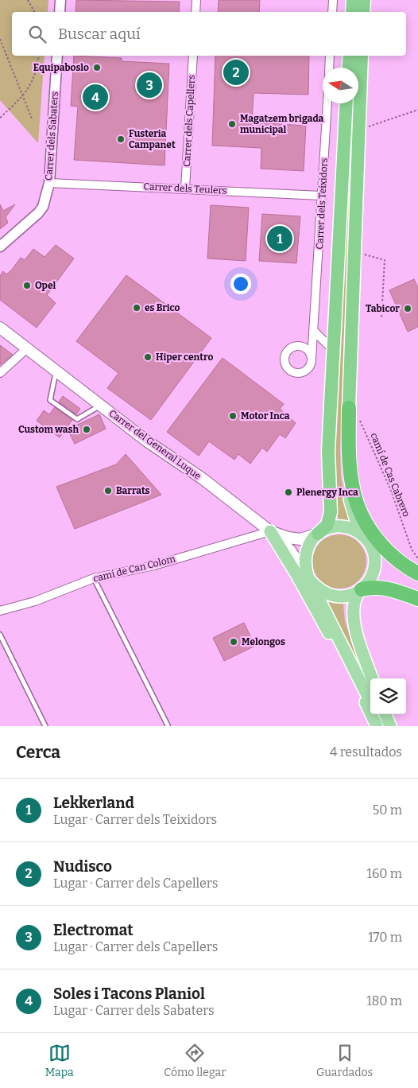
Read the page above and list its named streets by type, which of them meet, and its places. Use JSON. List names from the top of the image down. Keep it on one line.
{"streets":{"main road":["Carrer del General Luque"],"street":["Carrer dels Capellers","Carrer dels Sabaters","Carrer dels Teulers","Carrer dels Teixidors","camí de Can Colom"],"path":["camí de Cas Cabrero"]},"crossings":[["Carrer dels Capellers","Carrer dels Teulers"],["Carrer dels Sabaters","Carrer dels Teulers"],["Carrer dels Teulers","Carrer dels Teixidors"],["Carrer del General Luque","camí de Can Colom"]],"places":["Equipaboslo","Magatzem brigada municipal","Fusteria Campanet","Opel","es Brico","Tabicor","Hiper centro","Motor Inca","Custom wash","Barrats","Plenergy Inca","Melongos"],"north":"left","page":{"search":"Buscar aquí","pins":["2","3","4","1"],"heading":["Cerca","4 resultados"],"list":[{"mark":"1","name":"Lekkerland","note":"Lugar · Carrer dels Teixidors","value":"50 m"},{"mark":"2","name":"Nudisco","note":"Lugar · Carrer dels Capellers","value":"160 m"},{"mark":"3","name":"Electromat","note":"Lugar · Carrer dels Capellers","value":"170 m"},{"mark":"4","name":"Soles i Tacons Planiol","note":"Lugar · Carrer dels Sabaters","value":"180 m"}],"nav":["Mapa","Cómo llegar","Guardados"]}}
